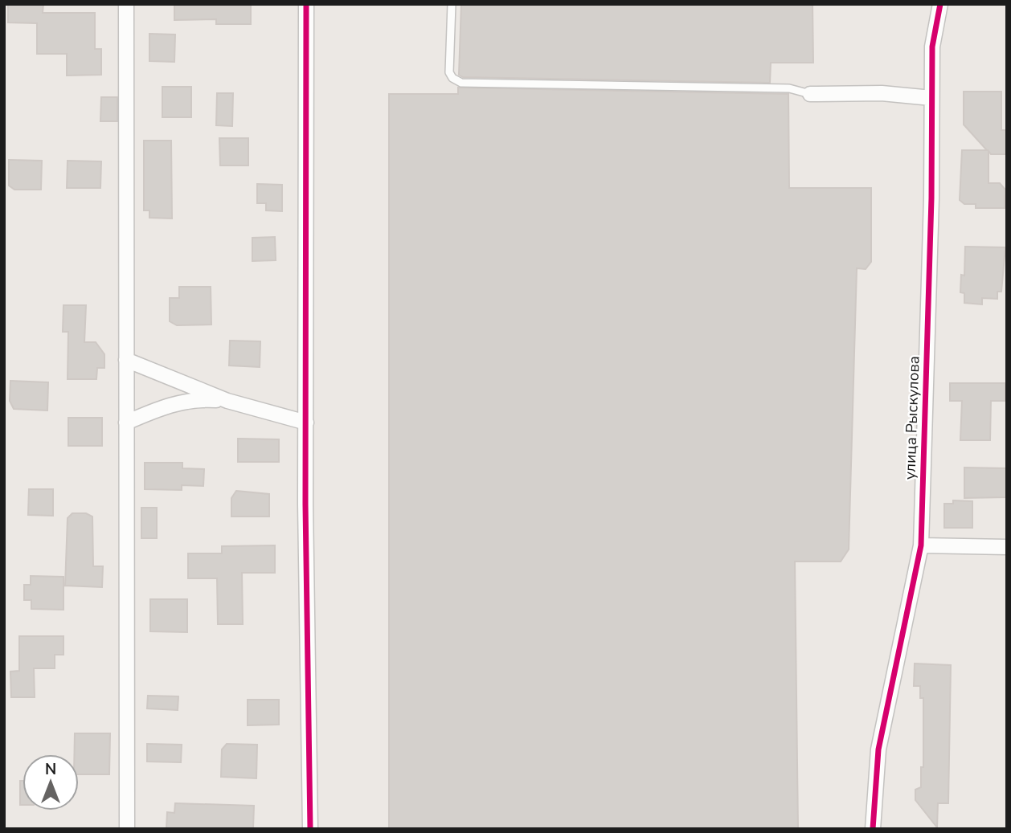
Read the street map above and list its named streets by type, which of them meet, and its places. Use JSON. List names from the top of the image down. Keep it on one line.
{"streets":{"street":["улица Рыскулова"]},"north":"top"}
